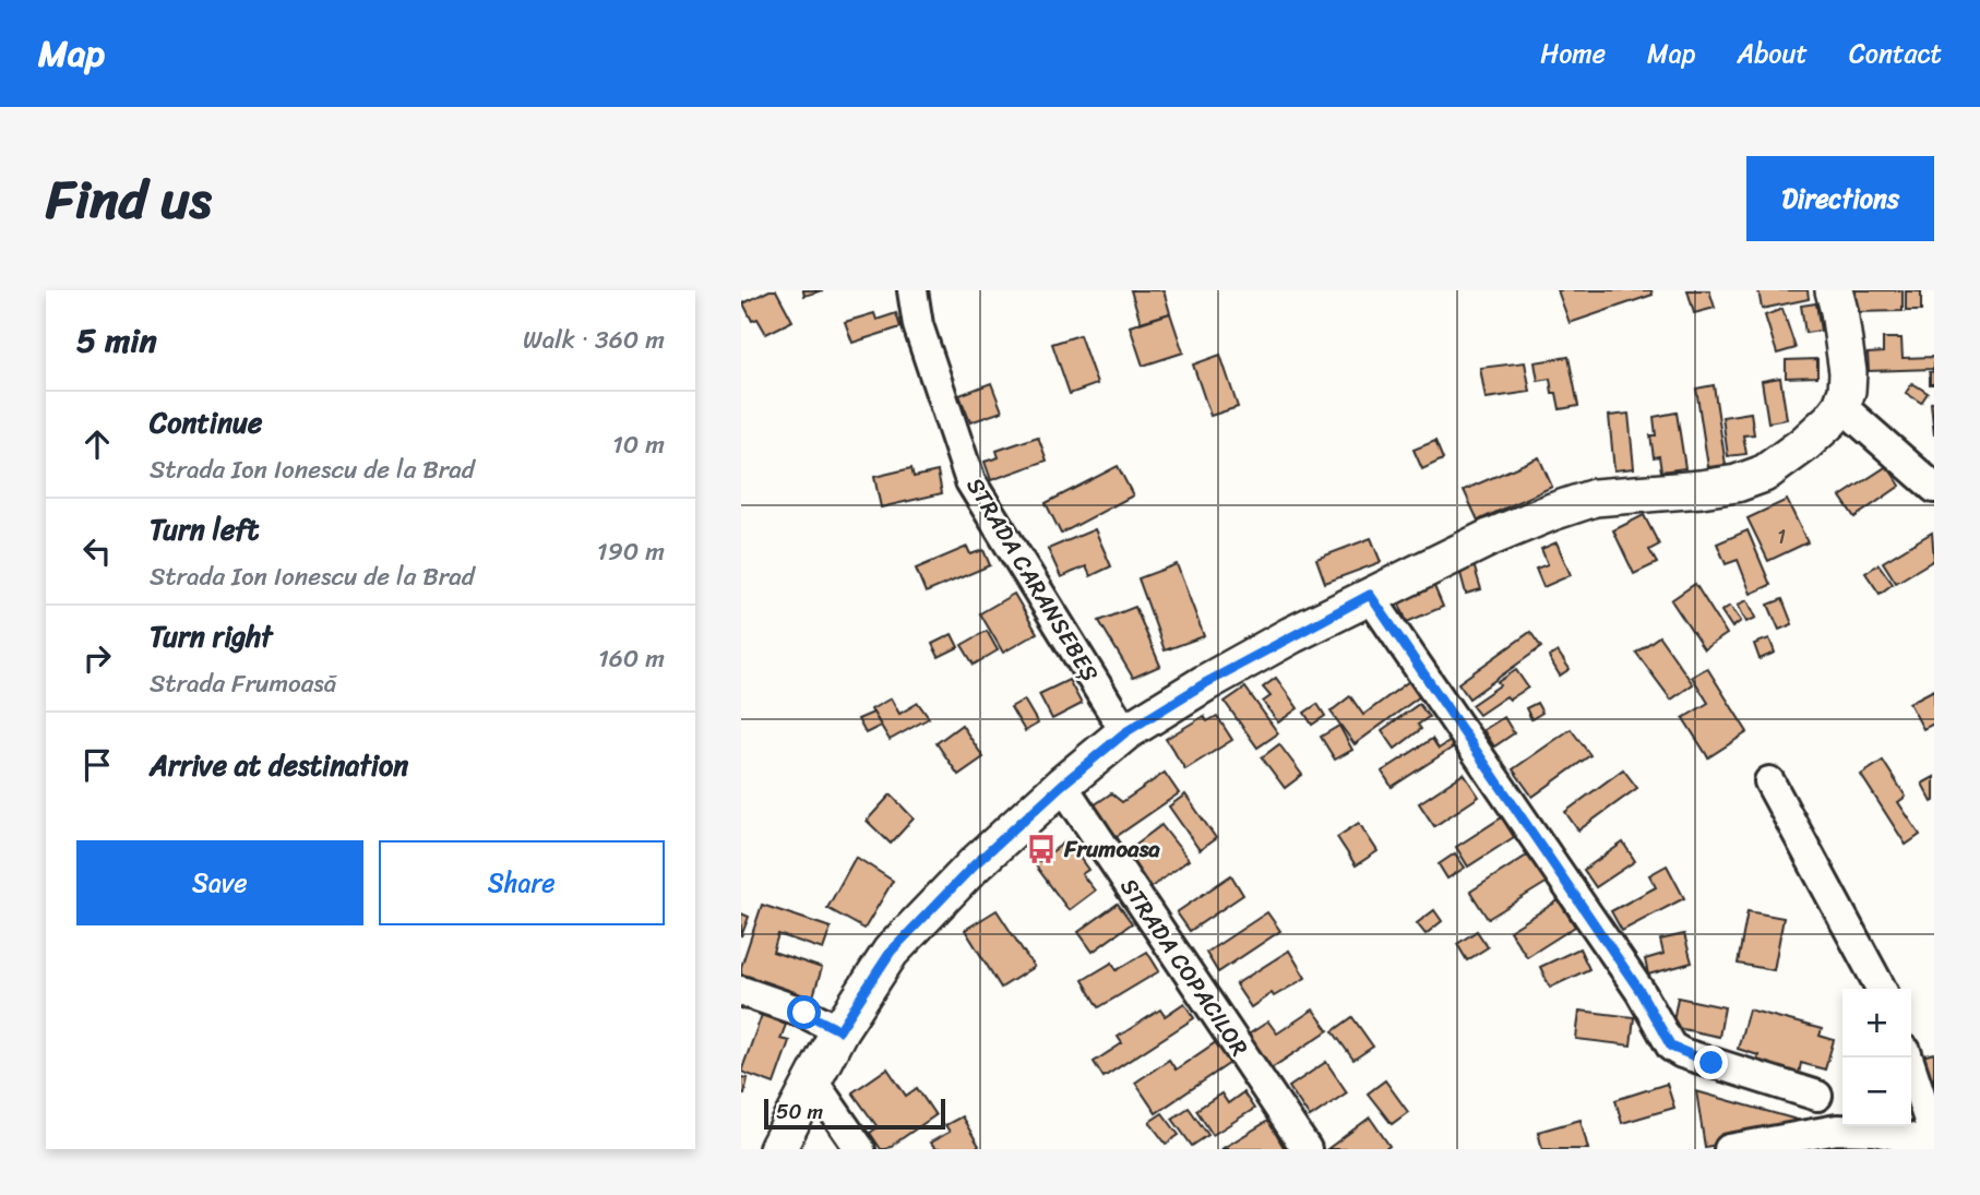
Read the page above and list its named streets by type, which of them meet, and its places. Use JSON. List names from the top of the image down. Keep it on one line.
{"streets":{"street":["STRADA CARANSEBEȘ","STRADA COPACILOR"]},"places":{"bus stop":["Frumoasa"]},"house_numbers":["1"],"scale_bar":"50 m","page":{"header":"Map","nav":["Home","Map","About","Contact"],"title":"Find us","buttons":["Directions",["Save","Share"]],"heading":["5 min","Walk · 360 m"],"list":[["Continue","Strada Ion Ionescu de la Brad","10 m"],["Turn left","Strada Ion Ionescu de la Brad","190 m"],["Turn right","Strada Frumoasă","160 m"],"Arrive at destination"],"map_buttons":["+","−"],"scale":"50 m"}}
